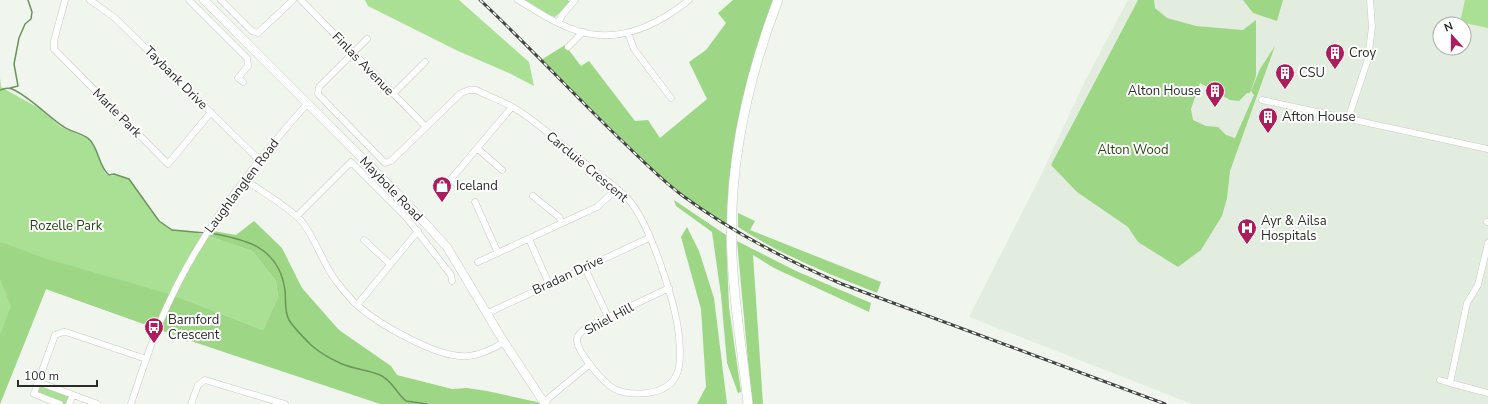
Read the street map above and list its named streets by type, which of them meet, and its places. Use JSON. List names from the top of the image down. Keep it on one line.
{"streets":{"main road":["Maybole Road"],"street":["Finlas Avenue","Taybank Drive","Marle Park","Carcluie Crescent","Laughlanglen Road","Bradan Drive","Shiel Hill"]},"crossings":[["Finlas Avenue","Carcluie Crescent"],["Taybank Drive","Marle Park"],["Taybank Drive","Laughlanglen Road"],["Carcluie Crescent","Bradan Drive"],["Carcluie Crescent","Shiel Hill"],["Laughlanglen Road","Maybole Road"],["Maybole Road","Bradan Drive"]],"parks":["Alton Wood","Rozelle Park"],"places":{"building":["Croy","CSU","Alton House","Afton House"],"shop":["Iceland"],"hospital":["Ayr & Ailsa Hospitals"],"bus stop":["Barnford Crescent"]},"scale_bar":"100 m","north":"top"}
